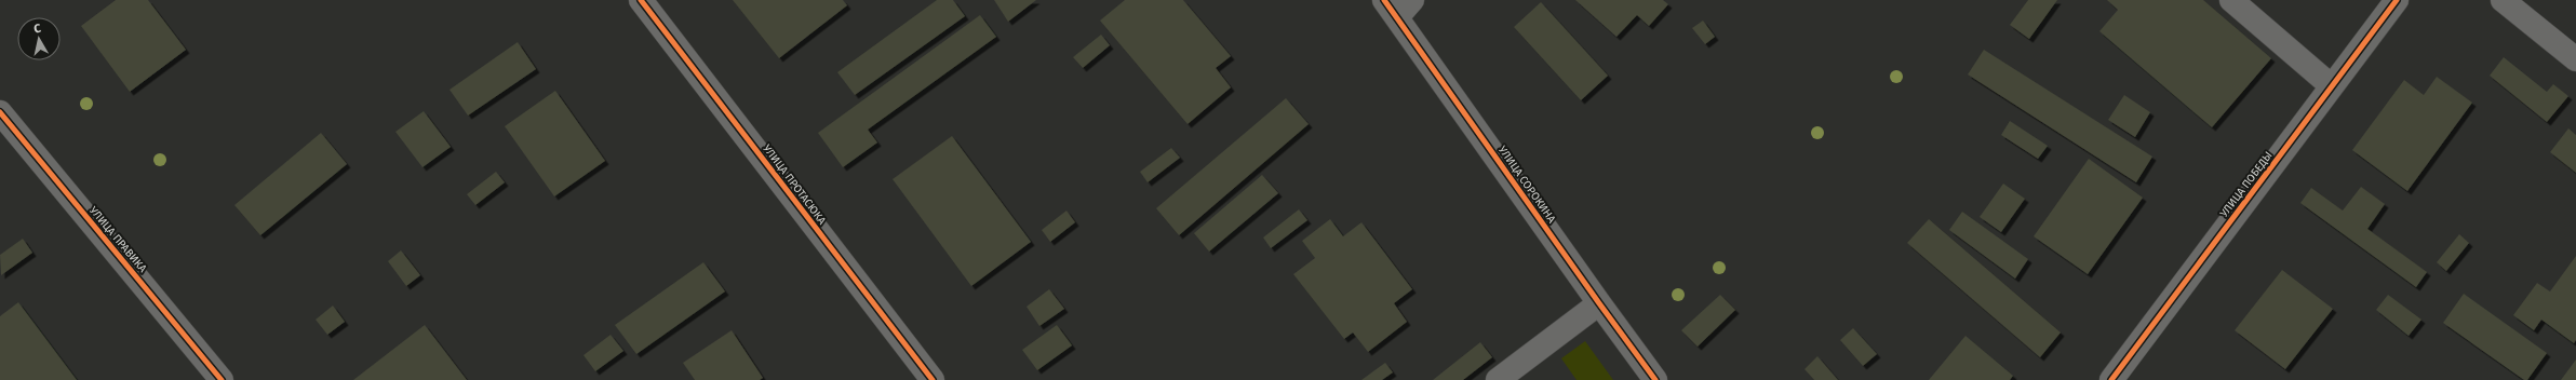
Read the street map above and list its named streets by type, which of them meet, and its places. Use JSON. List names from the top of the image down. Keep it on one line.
{"streets":{"street":["УЛИЦА ПРОТАСЮКА","УЛИЦА СОРОКИНА","УЛИЦА ПОБЕДЫ","УЛИЦА ПРАВИКА"]},"north":"top"}
